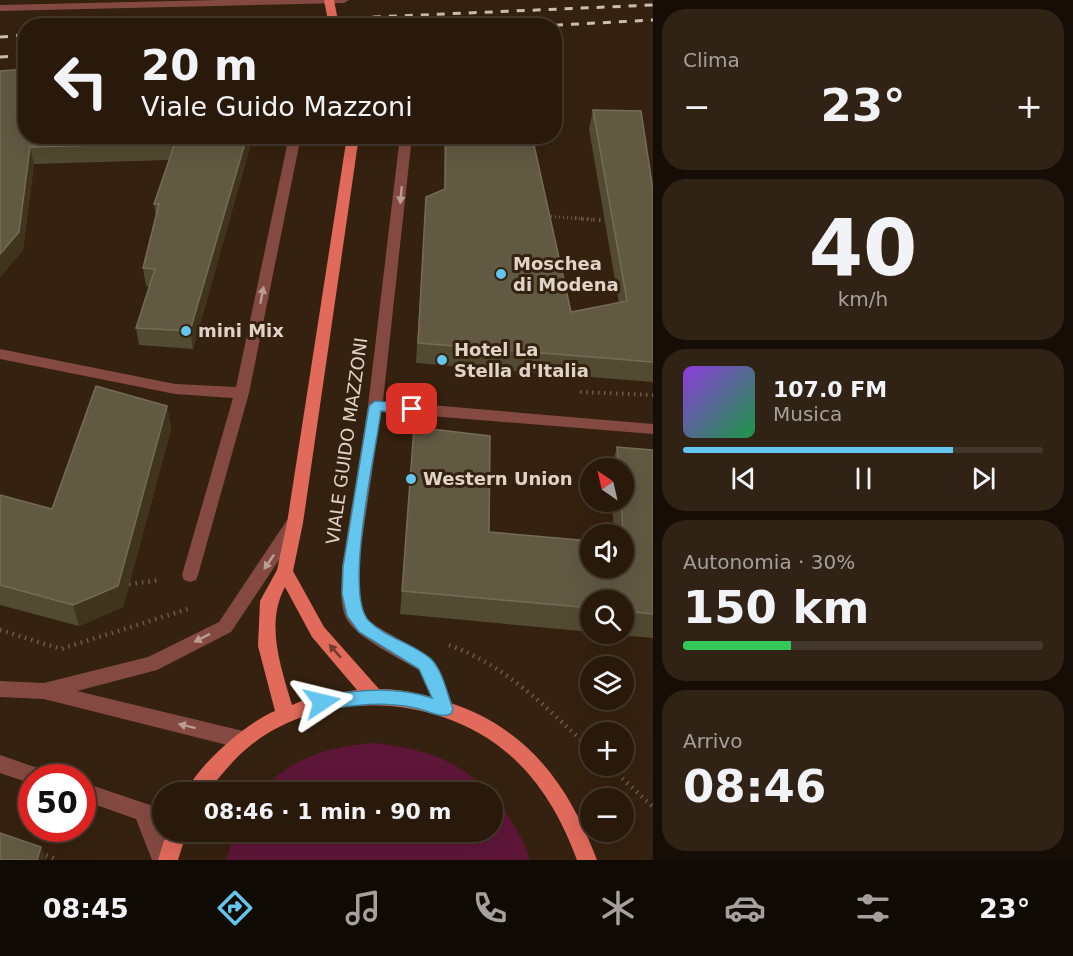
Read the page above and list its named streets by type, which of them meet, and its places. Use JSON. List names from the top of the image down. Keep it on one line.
{"streets":{"street":["VIALE GUIDO MAZZONI"]},"places":["Moschea di Modena","mini Mix","Hotel La Stella d'Italia","Western Union"],"north":"top left","page":{"tile":["Clima",["40","km/h"],["Autonomia · 30%","150 km"],["Arrivo","08:46"]],"turn":["20 m","Viale Guido Mazzoni"],"heat":["−","23°","+"],"song":["107.0 FM","Musica"],"map_buttons":["+","−"],"limit":"50","trip":"08:46 · 1 min · 90 m","tabs":["08:45","23°"]}}
